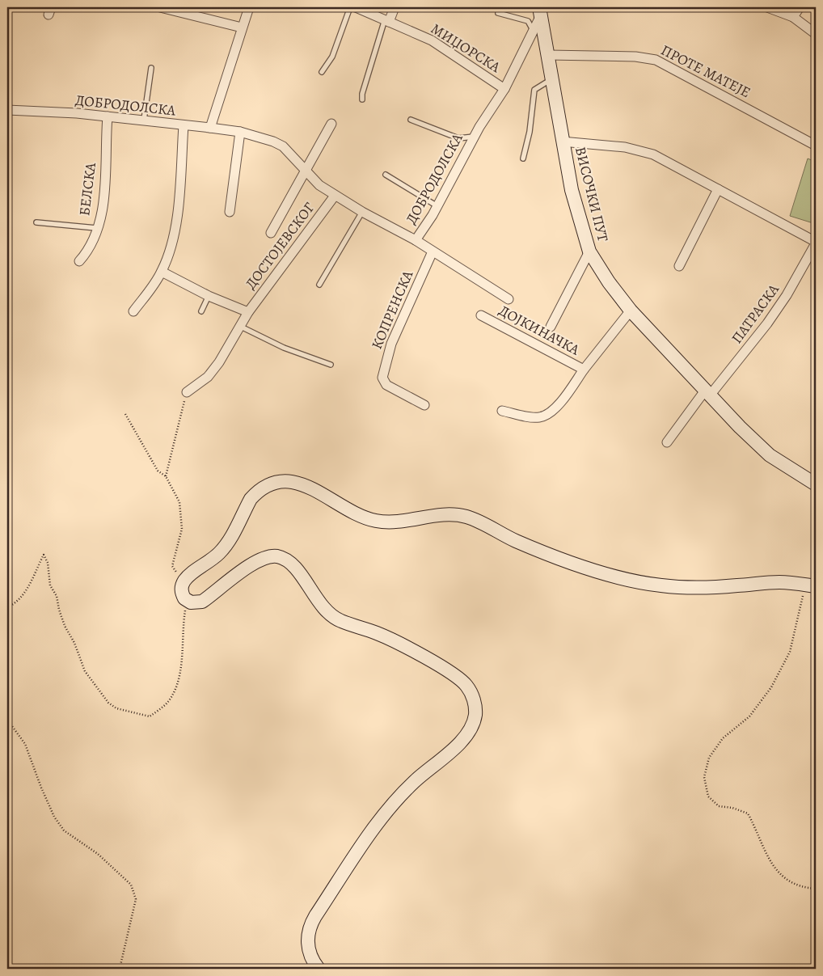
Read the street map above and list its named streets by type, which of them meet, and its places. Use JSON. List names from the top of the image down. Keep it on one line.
{"streets":{"main road":["ВИСОЧКИ ПУТ"],"street":["МИЏОРСКА","ПРОТЕ МАТЕЈЕ","ДОБРОДОЛСКА","БЕЛСКА","ДОСТОЈЕВСКОГ","КОПРЕНСКА","ПАТРАСКА","ДОЈКИНАЧКА"]},"crossings":[["МИЏОРСКА","ДОБРОДОЛСКА"],["ПРОТЕ МАТЕЈЕ","ВИСОЧКИ ПУТ"],["ДОБРОДОЛСКА","БЕЛСКА"],["ДОБРОДОЛСКА","ВИСОЧКИ ПУТ"],["ДОБРОДОЛСКА","ДОСТОЈЕВСКОГ"],["ВИСОЧКИ ПУТ","ПАТРАСКА"],["ВИСОЧКИ ПУТ","ДОЈКИНАЧКА"]]}
